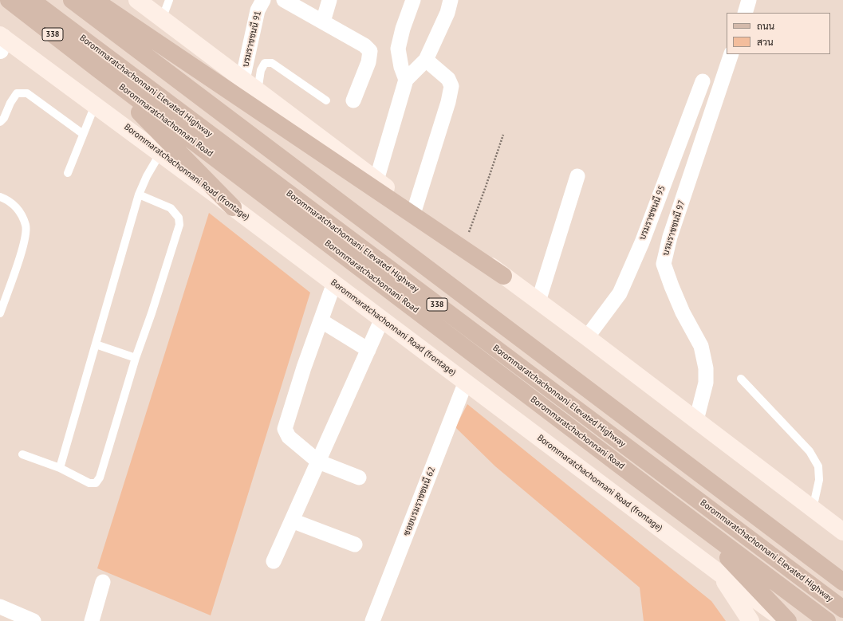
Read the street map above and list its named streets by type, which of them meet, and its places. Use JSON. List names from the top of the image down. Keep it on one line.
{"streets":{"main road":["338","Borommaratchachonnani Elevated Highway","Borommaratchachonnani Road","Borommaratchachonnani Road (frontage)"],"street":["บรมราชชนนี 91","บรมราชชนนี 95","บรมราชชนนี 97","ซอยบรมราชชนนี 62"]},"crossings":[["Borommaratchachonnani Road (frontage)","ซอยบรมราชชนนี 62"]],"legend":["ถนน","สวน"]}
